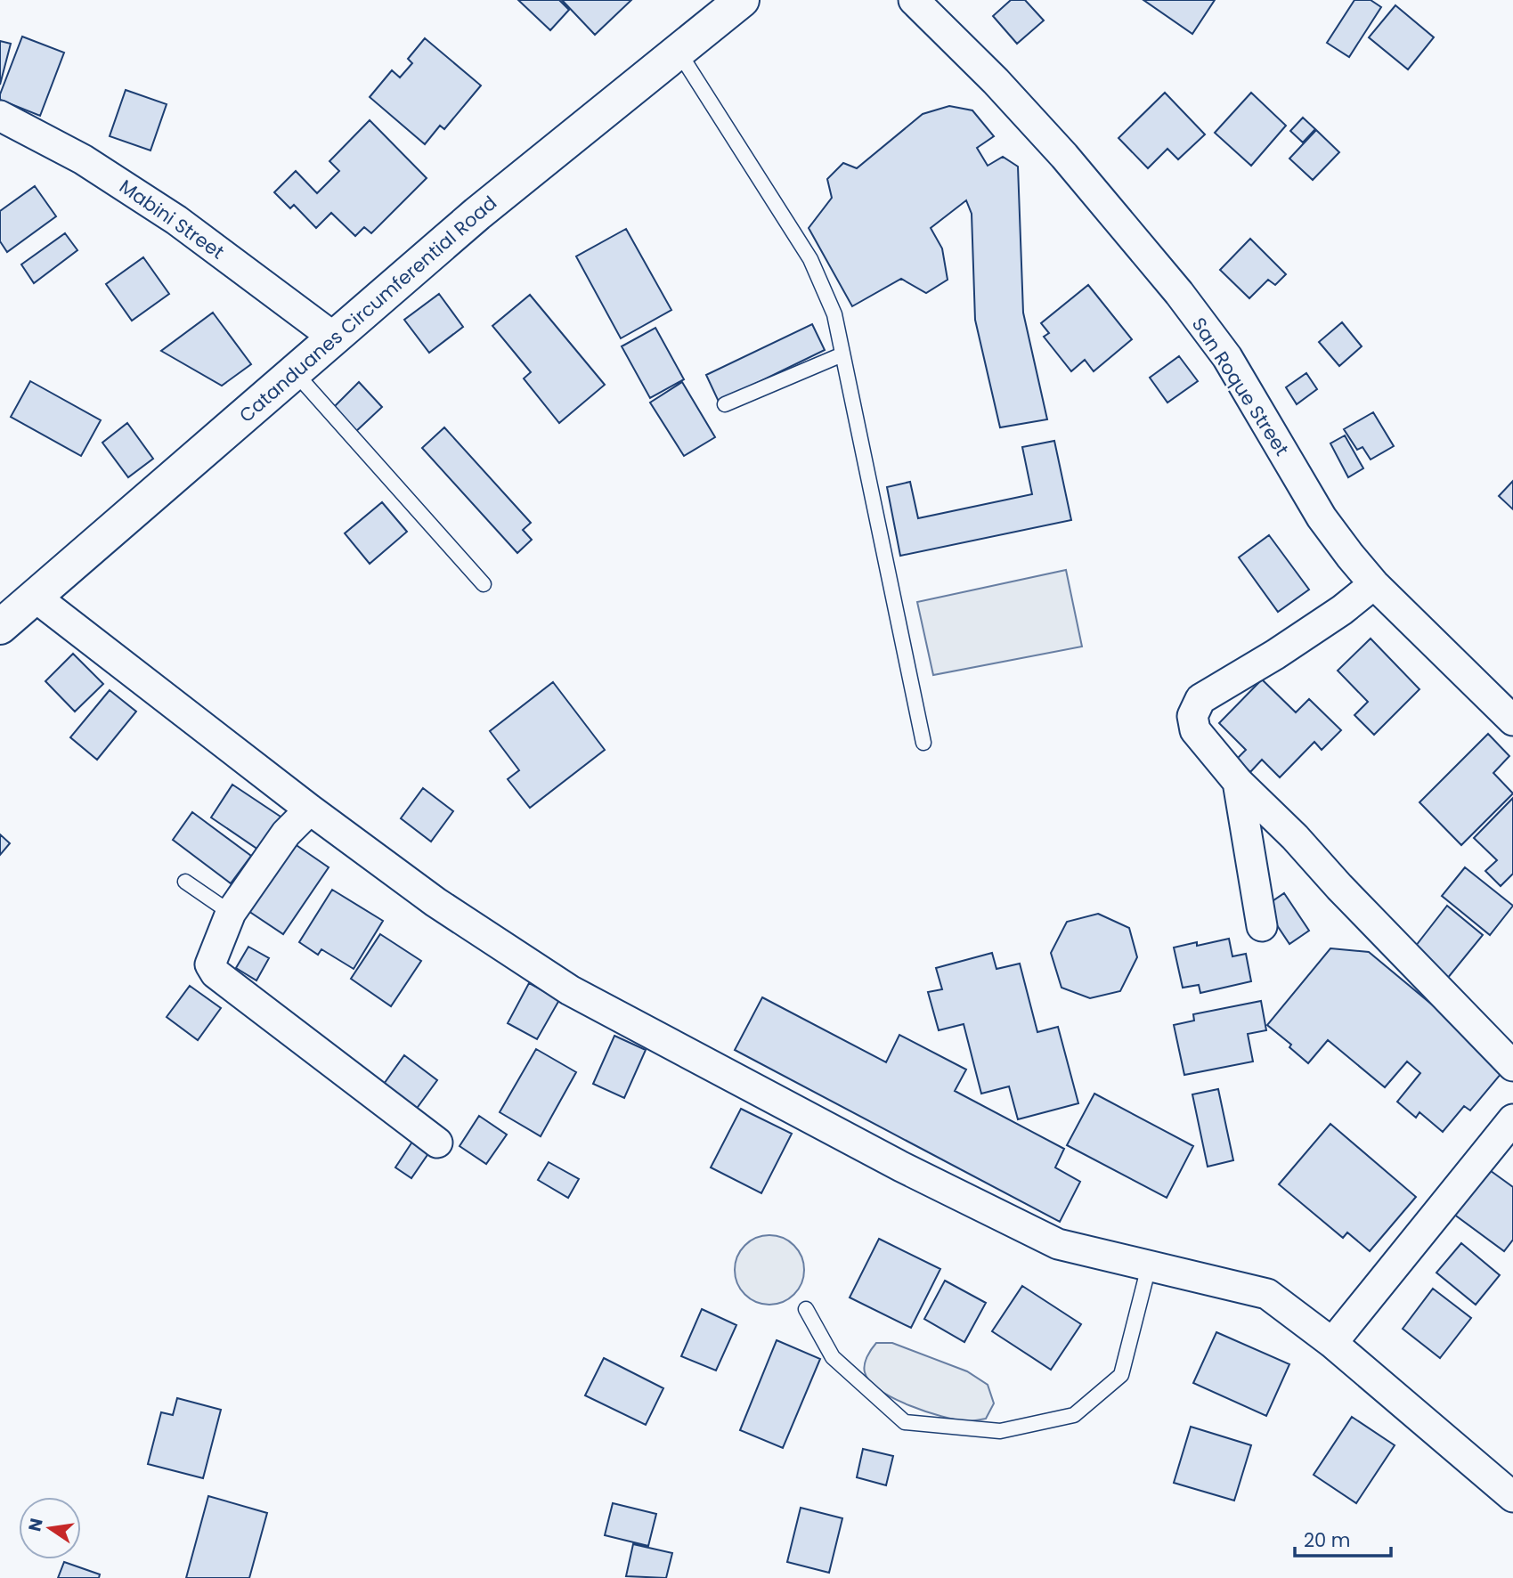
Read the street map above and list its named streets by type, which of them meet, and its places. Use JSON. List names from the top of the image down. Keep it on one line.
{"streets":{"main road":["Catanduanes Circumferential Road"],"street":["Mabini Street","San Roque Street"]},"crossings":[["Mabini Street","Catanduanes Circumferential Road"]],"scale_bar":"20 m","north":"left"}
